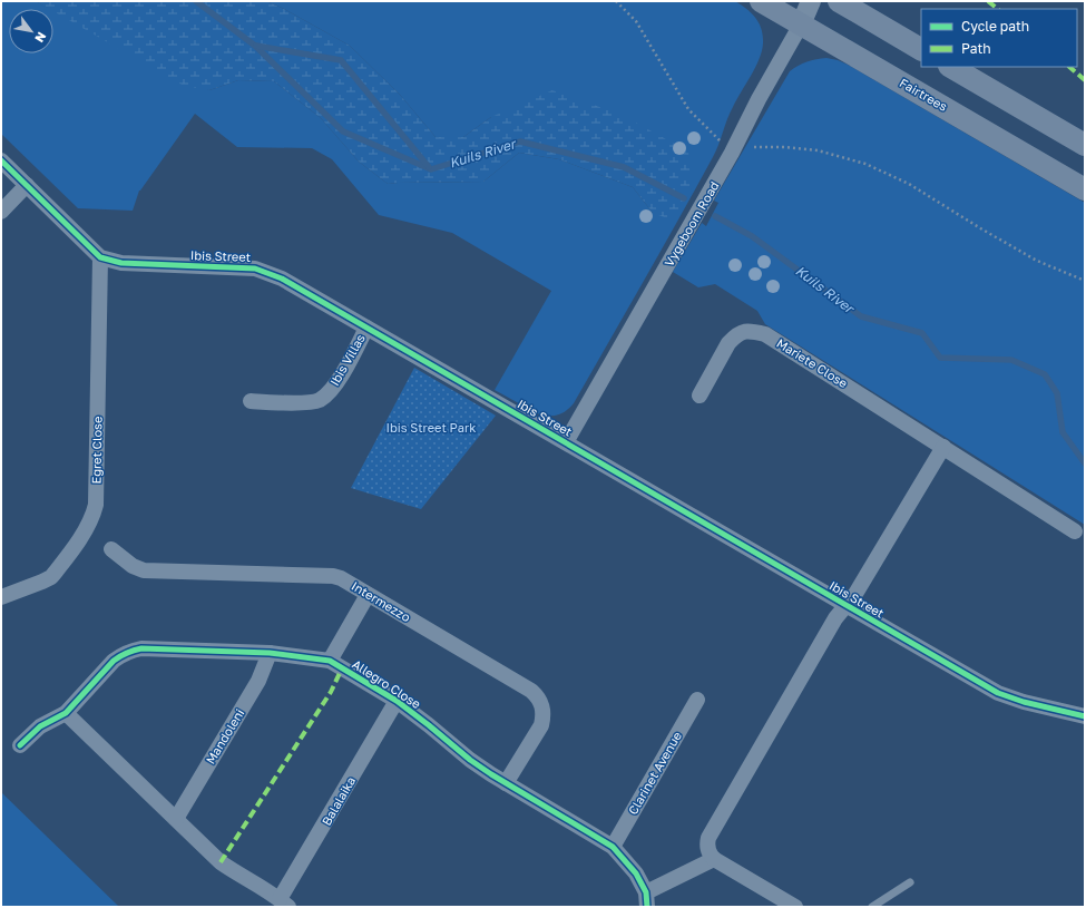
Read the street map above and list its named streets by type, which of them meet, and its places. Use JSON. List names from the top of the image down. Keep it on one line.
{"streets":{"main road":["Fairtrees"],"street":["Vygeboom Road","Ibis Street","Ibis Villas","Mariete Close","Egret Close","Intermezzo","Allegro Close","Mandoleni","Clarinet Avenue","Balalaika"]},"crossings":[["Fairtrees","Vygeboom Road"],["Vygeboom Road","Ibis Street"],["Ibis Street","Ibis Villas"],["Ibis Street","Egret Close"],["Intermezzo","Allegro Close"],["Allegro Close","Mandoleni"],["Allegro Close","Clarinet Avenue"],["Allegro Close","Balalaika"]],"water":["Kuils River"],"parks":["Ibis Street Park"],"legend":["Cycle path","Path"],"north":"bottom right"}
